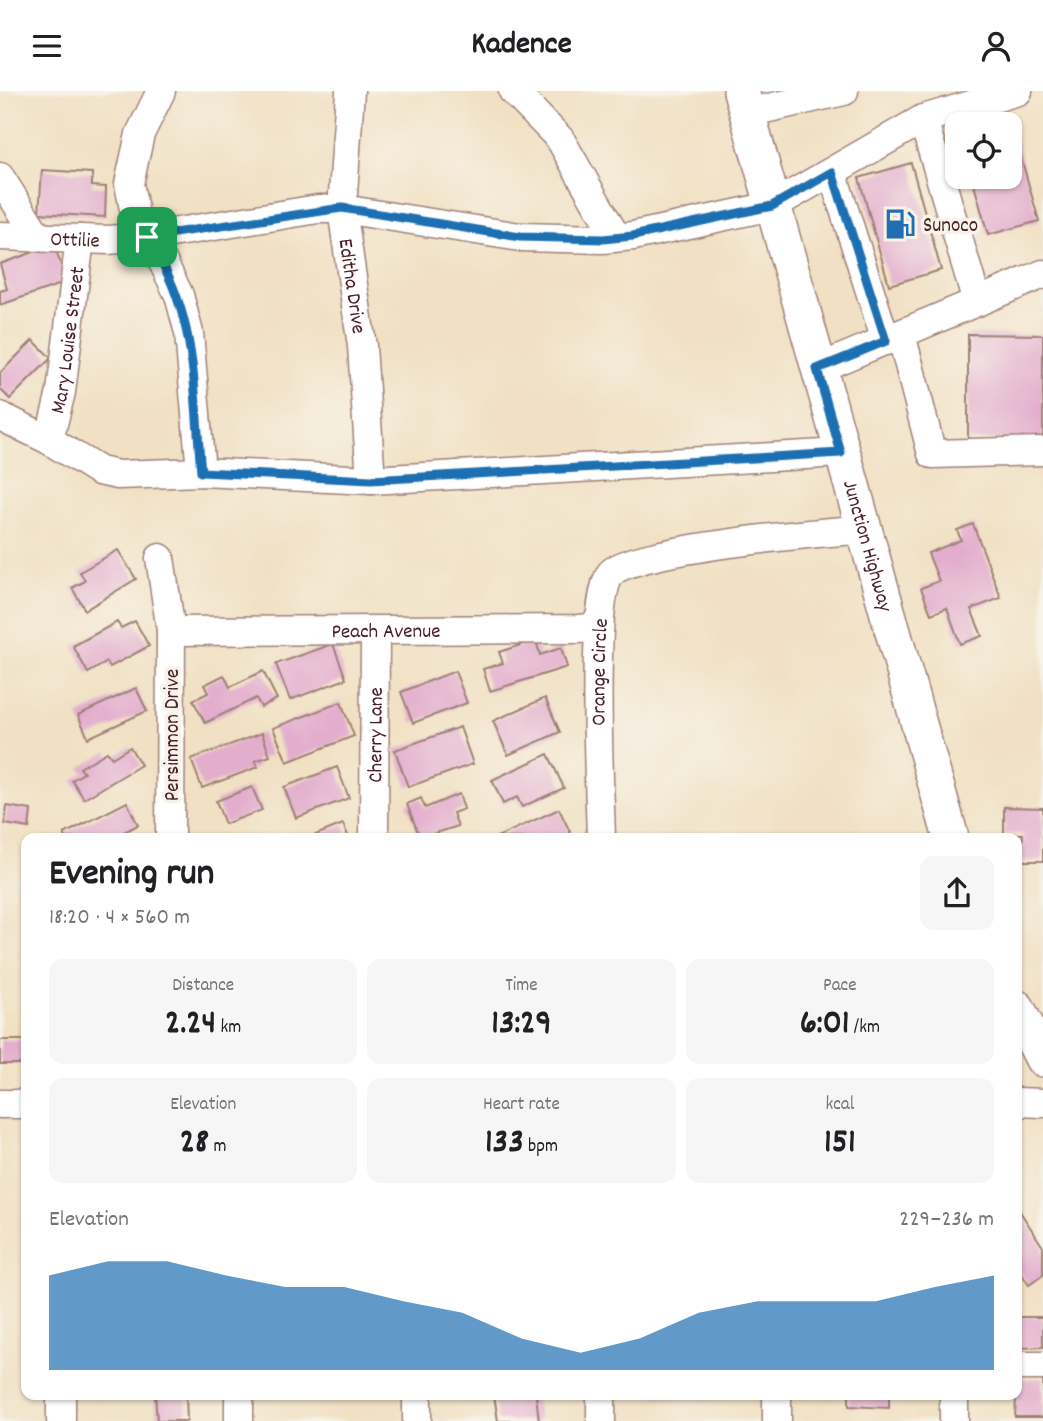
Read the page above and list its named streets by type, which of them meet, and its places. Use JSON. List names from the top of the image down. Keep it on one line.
{"streets":{"main road":["Junction Highway"],"street":["Ottilie","Editha Drive","Mary Louise Street","Peach Avenue","Orange Circle","Persimmon Drive","Cherry Lane"]},"crossings":[["Ottilie","Editha Drive"],["Ottilie","Mary Louise Street"],["Ottilie","Junction Highway"],["Junction Highway","Orange Circle"],["Peach Avenue","Orange Circle"],["Peach Avenue","Persimmon Drive"],["Peach Avenue","Cherry Lane"]],"places":{"fuel station":["Sunoco"]},"page":{"header":"Kadence","heading":["Evening run","18:20 · 4 × 560 m"],"stats":[["Distance","2.24 km"],["Time","13:29"],["Pace","6:01 /km"],["Elevation","28 m"],["Heart rate","133 bpm"],["kcal","151"]],"chart":["Elevation","229–236 m"]}}
